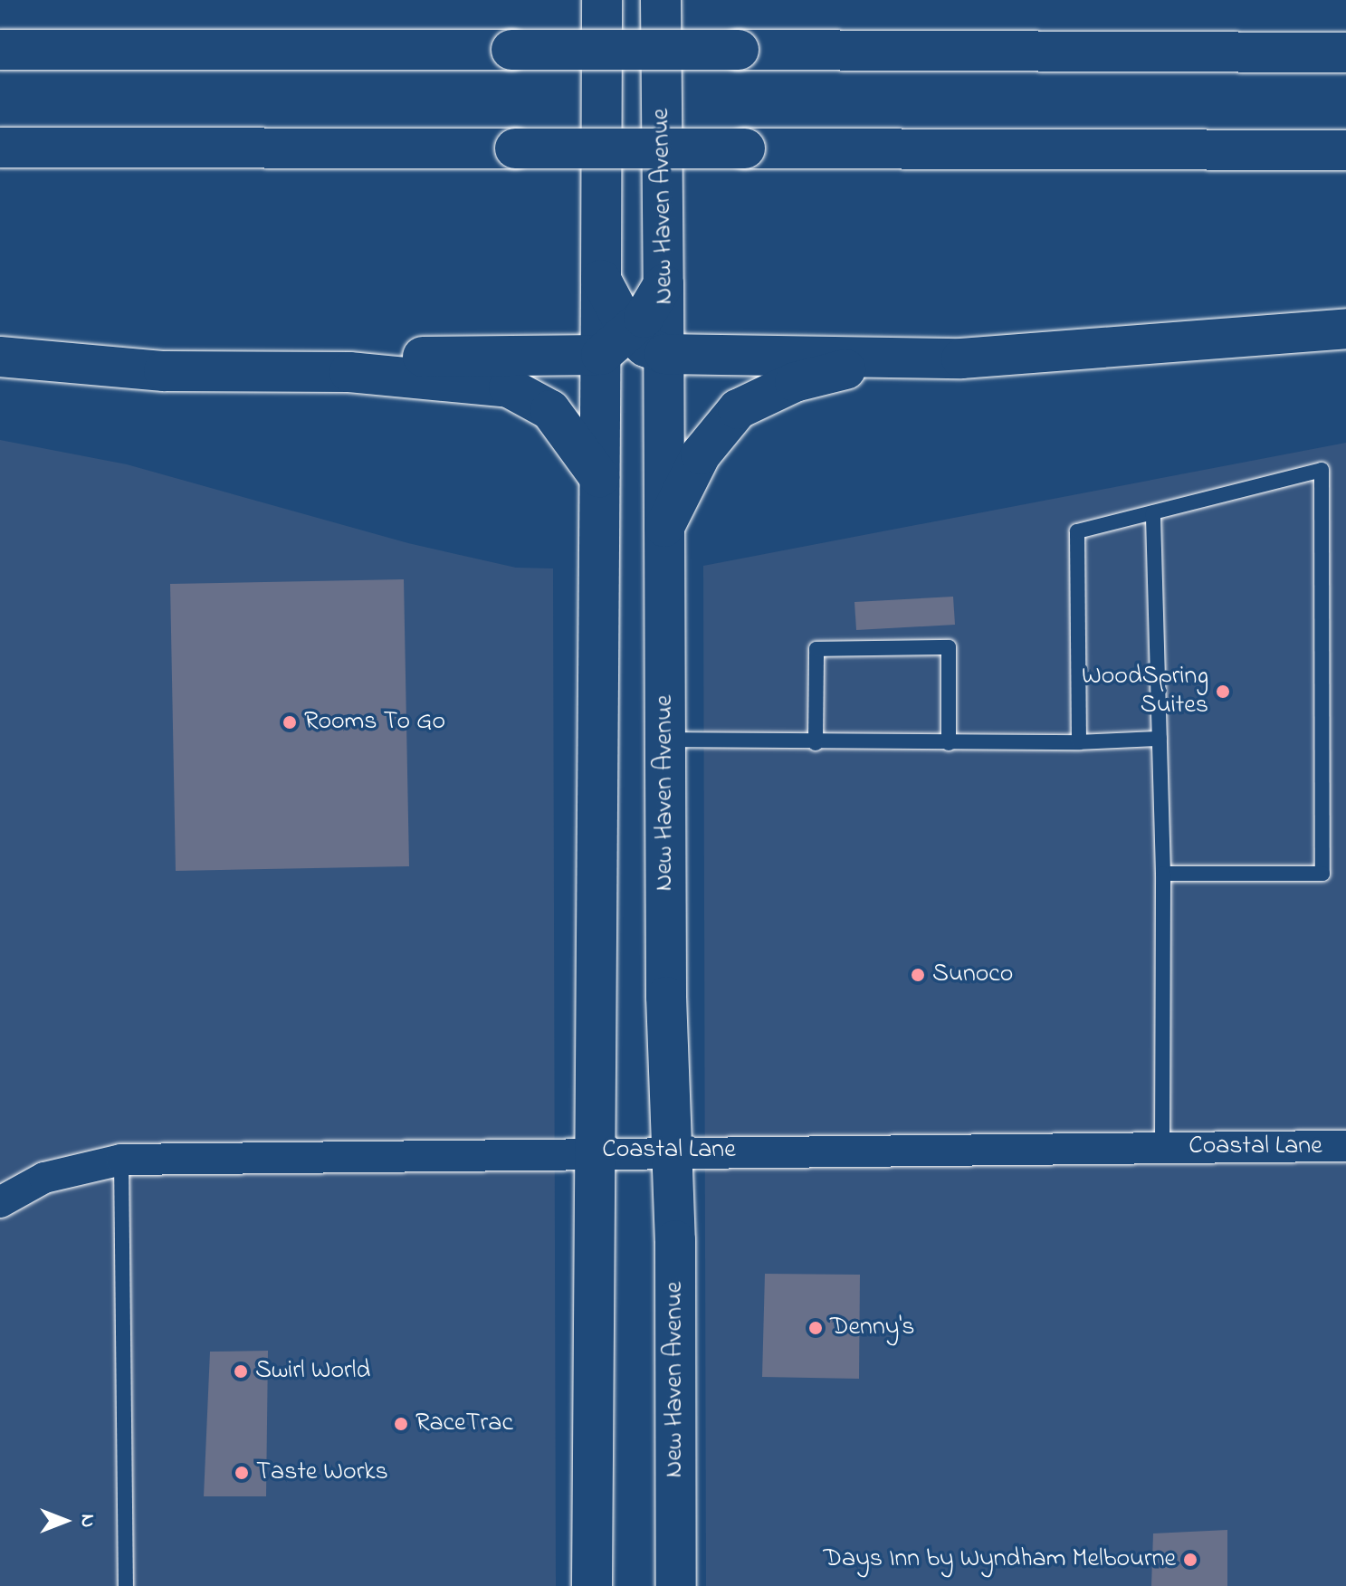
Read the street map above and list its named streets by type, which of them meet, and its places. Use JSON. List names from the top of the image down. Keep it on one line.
{"streets":{"main road":["New Haven Avenue"],"street":["Coastal Lane"]},"crossings":[["New Haven Avenue","Coastal Lane"]],"places":["WoodSpring Suites","Rooms To Go","Sunoco","Denny's","Swirl World","RaceTrac","Taste Works","Days Inn by Wyndham Melbourne"],"north":"right"}
